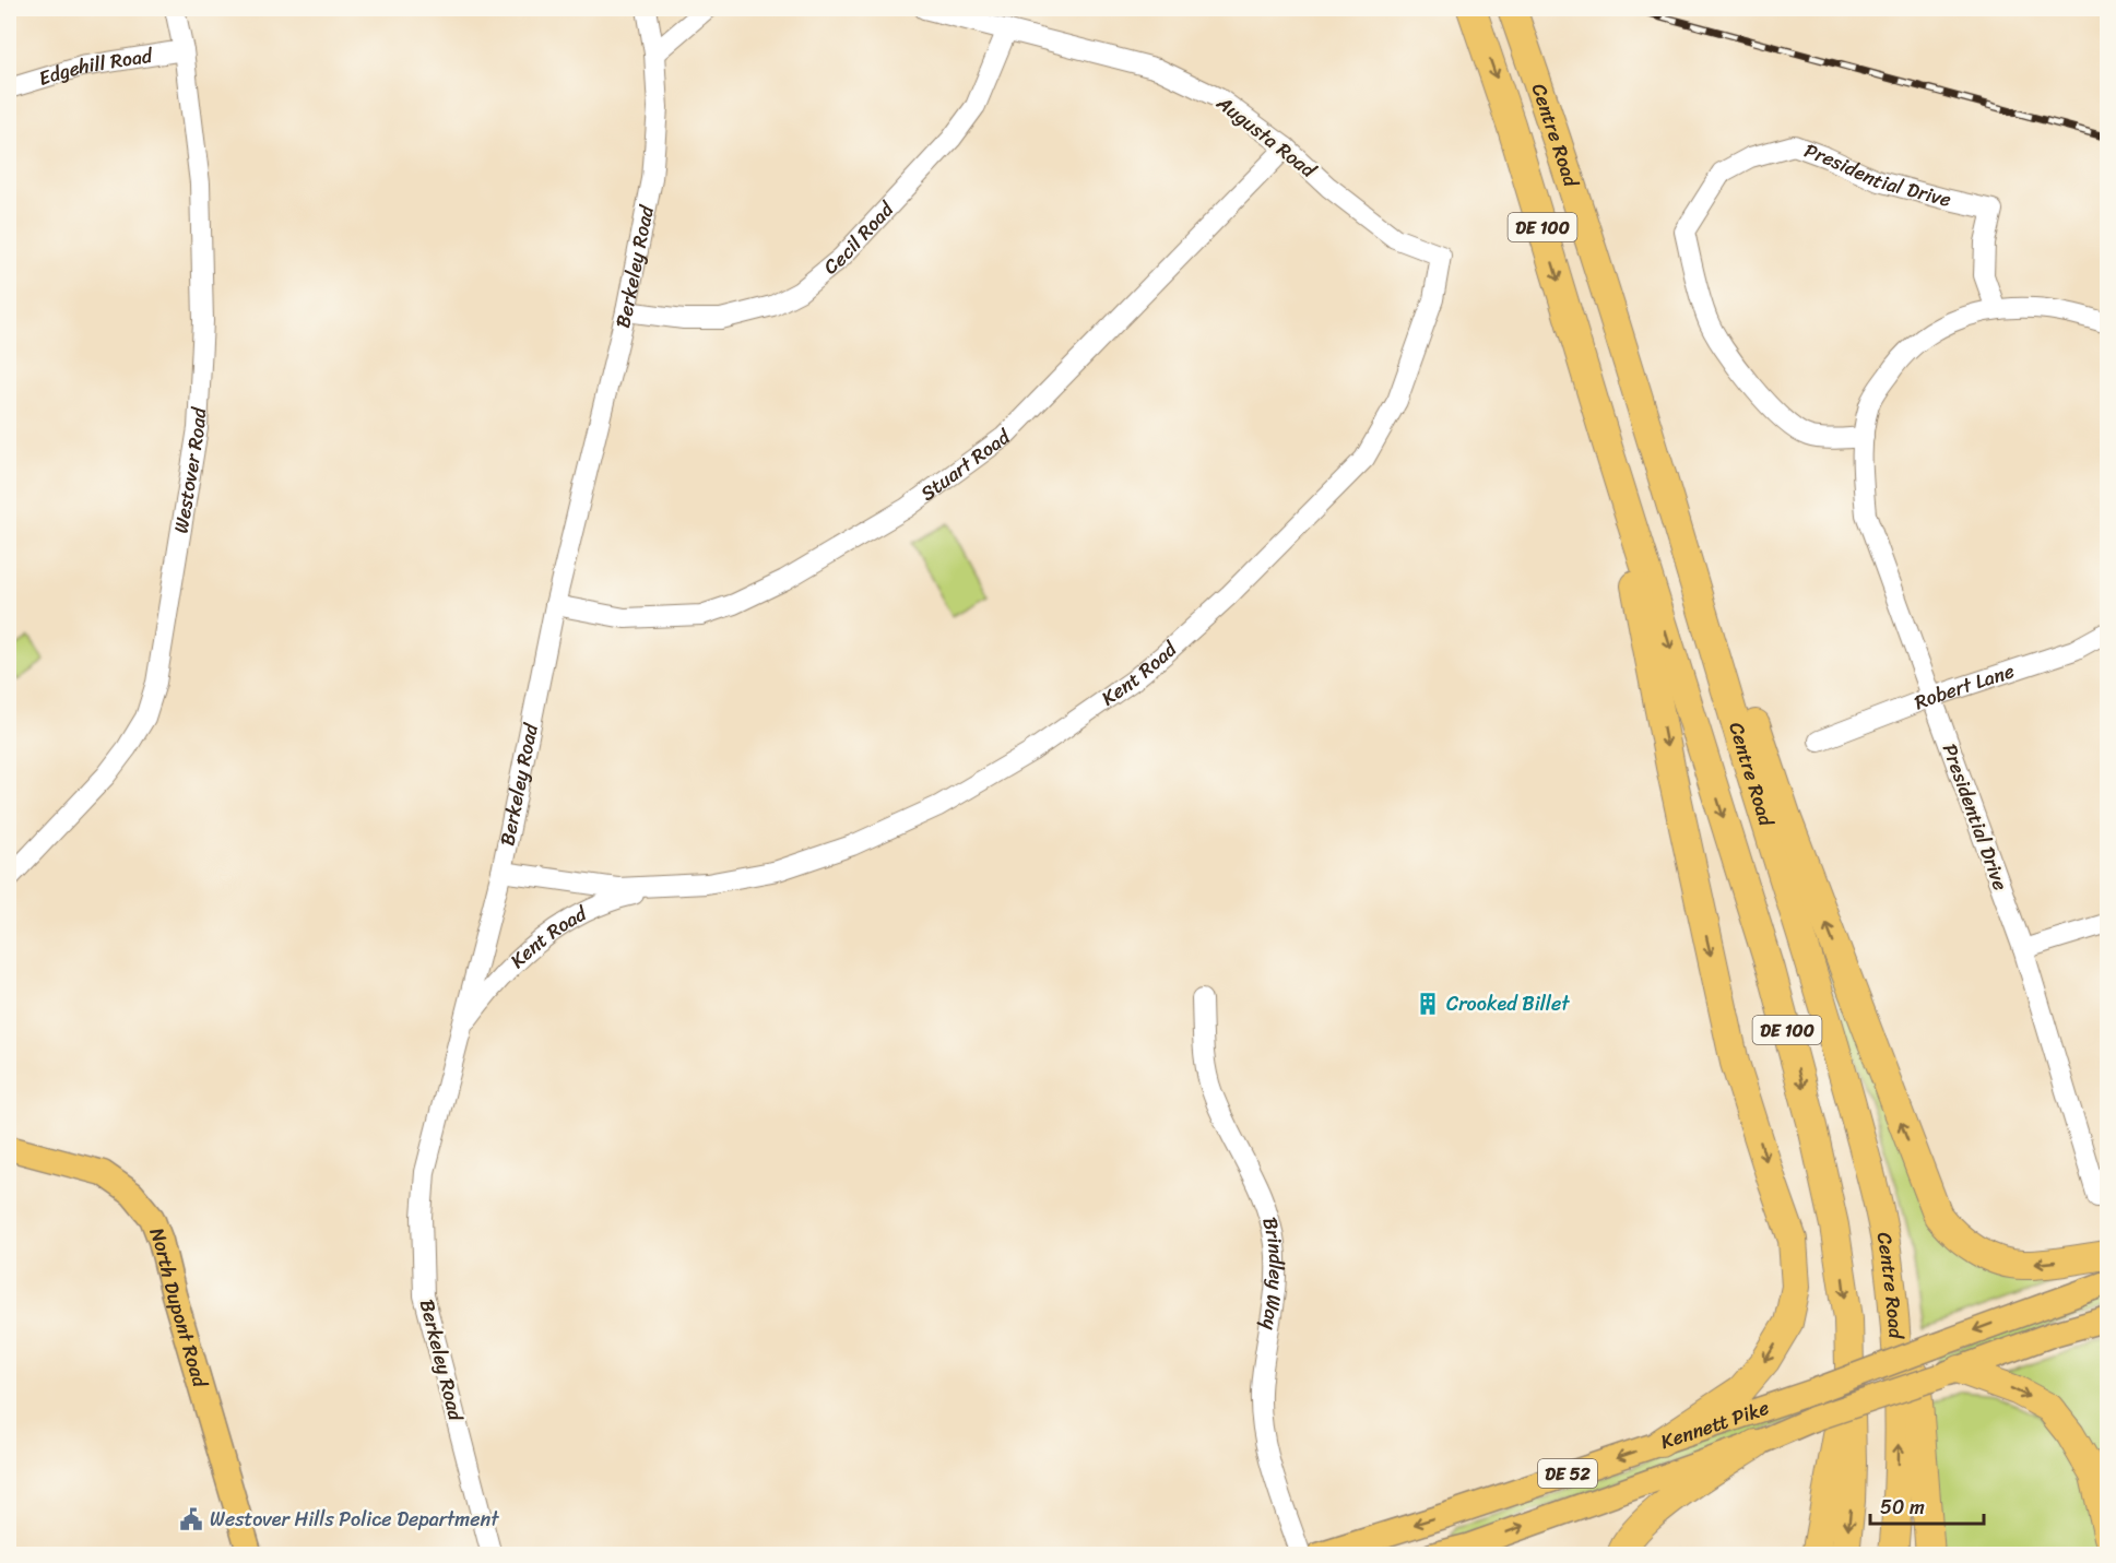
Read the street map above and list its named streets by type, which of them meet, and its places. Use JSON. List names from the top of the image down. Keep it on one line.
{"streets":{"highway":["Centre Road","DE 100"],"main road":["North Dupont Road","Kennett Pike","DE 52"],"street":["Edgehill Road","Augusta Road","Presidential Drive","Cecil Road","Berkeley Road","Stuart Road","Westover Road","Kent Road","Robert Lane","Brindley Way"]},"crossings":[["Edgehill Road","Westover Road"],["Augusta Road","Cecil Road"],["Augusta Road","Stuart Road"],["Augusta Road","Kent Road"],["Presidential Drive","Robert Lane"],["Cecil Road","Berkeley Road"],["Berkeley Road","Stuart Road"],["Berkeley Road","Kent Road"]],"places":{"building":["Crooked Billet"],"public building":["Westover Hills Police Department"]},"scale_bar":"50 m"}
